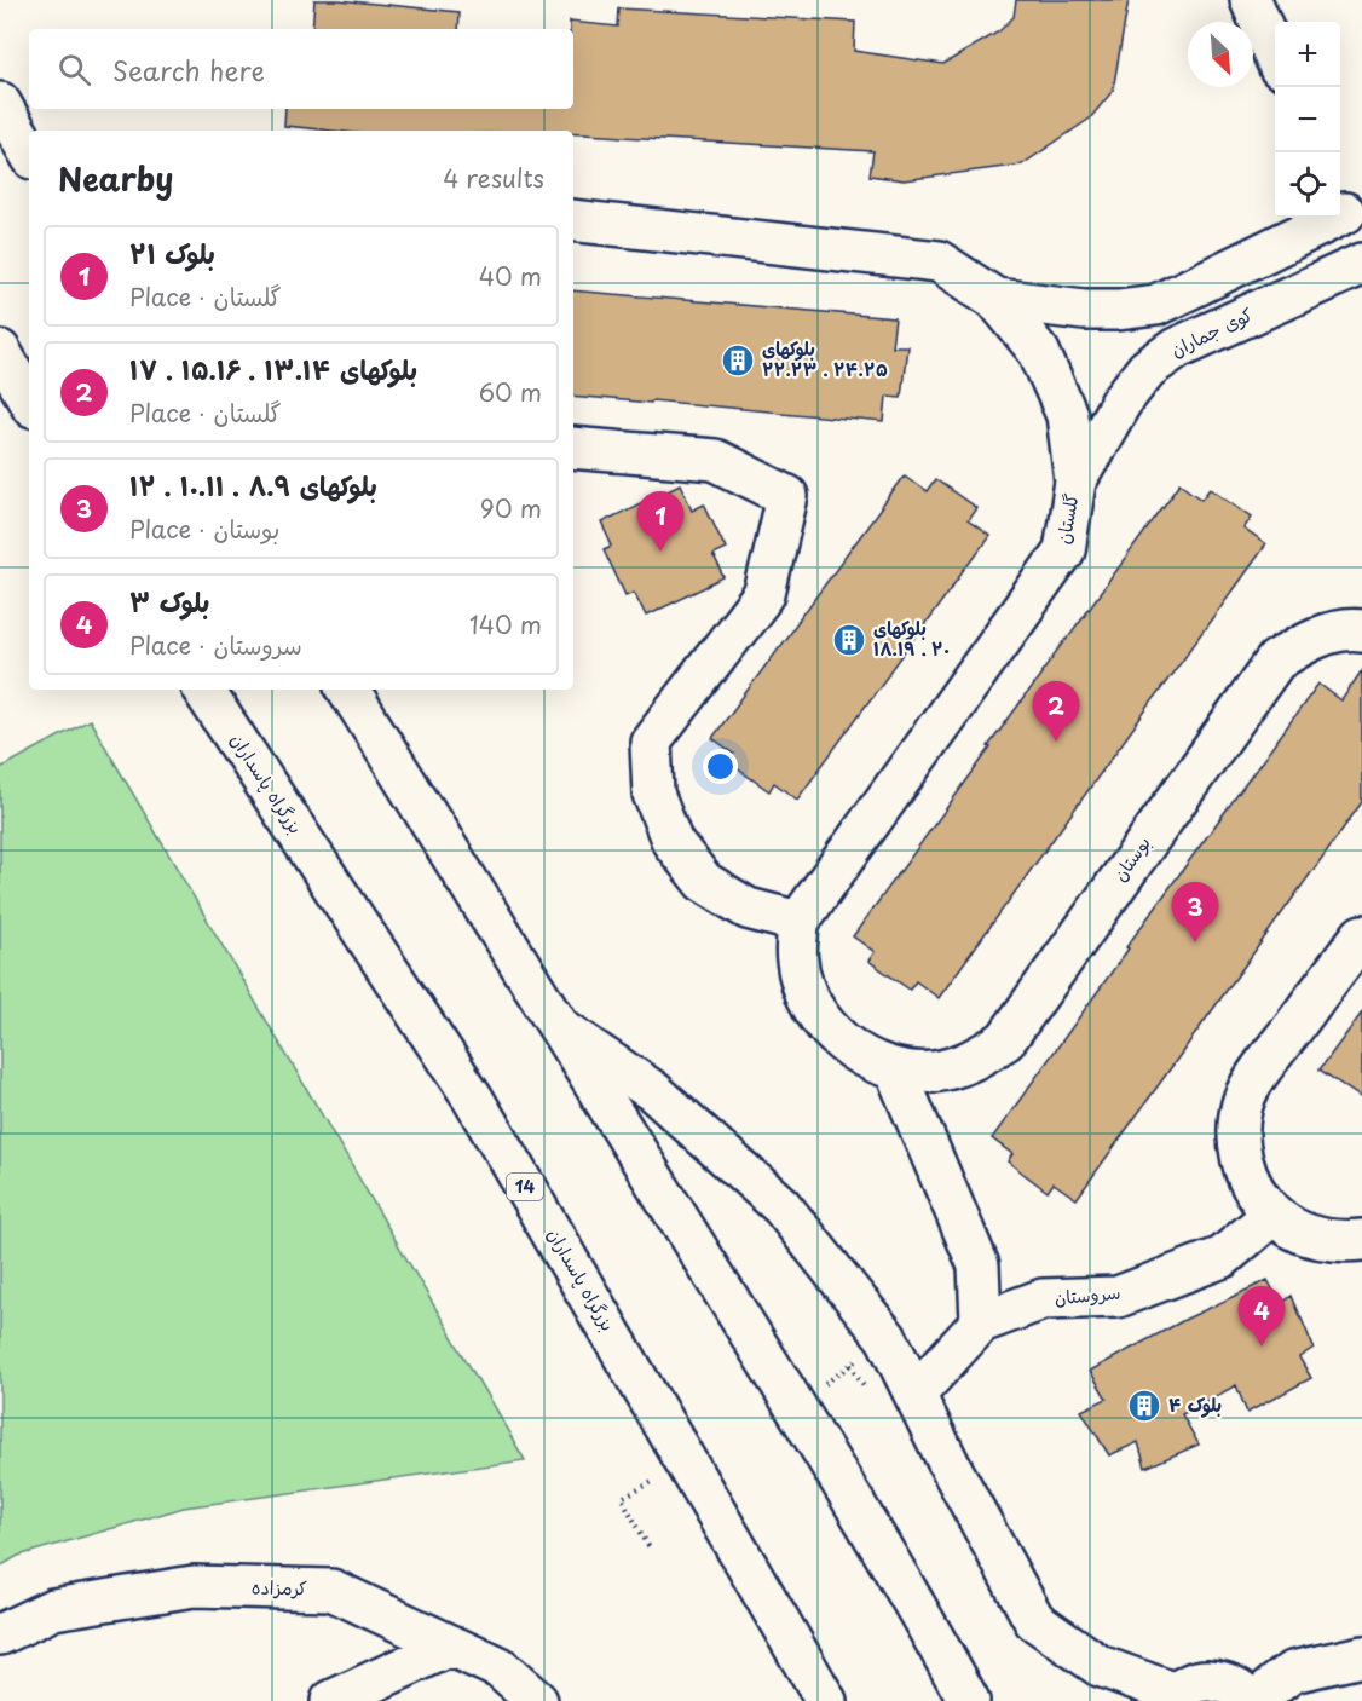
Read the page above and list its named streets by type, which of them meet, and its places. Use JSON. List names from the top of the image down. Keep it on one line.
{"streets":{"main road":["کوی جماران","گلستان","بزرگراه پاسداران","بوستان","14","سروستان","کرمزاده"]},"crossings":[["کوی جماران","گلستان"]],"places":{"building":["بلوکهای ۲۲.۲۳ . ۲۴.۲۵","بلوکهای ۱۸.۱۹ . ۲۰","بلوک ۴"]},"north":"bottom right","page":{"map_buttons":["+","−"],"search":"Search here","heading":["Nearby","4 results"],"list":[{"mark":"1","name":"بلوک ۲۱","note":"Place · گلستان","value":"40 m"},{"mark":"2","name":"بلوکهای ۱۳.۱۴ . ۱۵.۱۶ . ۱۷","note":"Place · گلستان","value":"60 m"},{"mark":"3","name":"بلوکهای ۸.۹ . ۱۰.۱۱ . ۱۲","note":"Place · بوستان","value":"90 m"},{"mark":"4","name":"بلوک ۳","note":"Place · سروستان","value":"140 m"}],"pins":["1","2","3","4"]}}
